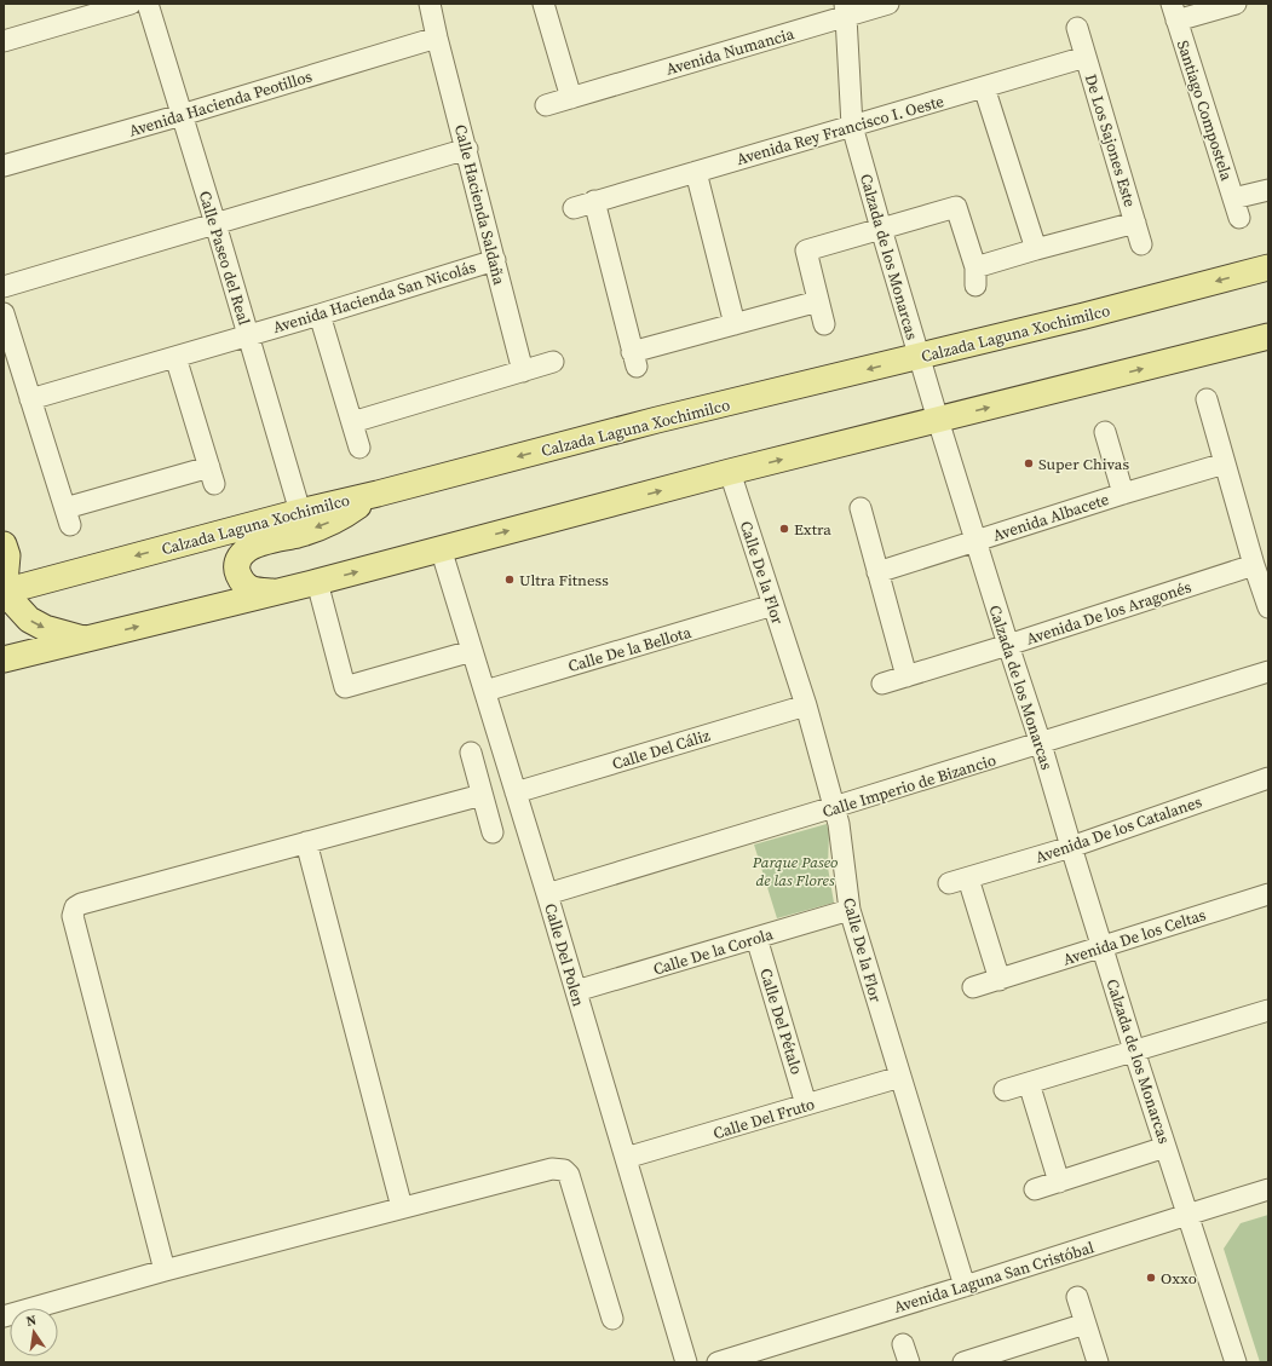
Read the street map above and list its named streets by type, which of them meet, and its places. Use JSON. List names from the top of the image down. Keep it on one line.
{"streets":{"main road":["Calzada Laguna Xochimilco"],"street":["Avenida Numancia","Avenida Hacienda Peotillos","Santiago Compostela","Avenida Rey Francisco I. Oeste","De Los Sajones Este","Calle Hacienda Saldaña","Calzada de los Monarcas","Calle Paseo del Real","Avenida Hacienda San Nicolás","Avenida Albacete","Calle De la Flor","Avenida De los Aragonés","Calle De la Bellota","Calle Del Cáliz","Calle Imperio de Bizancio","Avenida De los Catalanes","Avenida De los Celtas","Calle De la Corola","Calle Del Polen","Calle Del Pétalo","Calle Del Fruto","Avenida Laguna San Cristóbal"]},"crossings":[["Avenida Numancia","Calzada de los Monarcas"],["Avenida Hacienda Peotillos","Calle Hacienda Saldaña"],["Avenida Hacienda Peotillos","Calle Paseo del Real"],["Avenida Rey Francisco I. Oeste","De Los Sajones Este"],["Avenida Rey Francisco I. Oeste","Calzada de los Monarcas"],["Calle Hacienda Saldaña","Avenida Hacienda San Nicolás"],["Calzada de los Monarcas","Calzada Laguna Xochimilco"],["Calzada de los Monarcas","Avenida Albacete"],["Calzada de los Monarcas","Avenida De los Aragonés"],["Calzada de los Monarcas","Calle Imperio de Bizancio"],["Calzada de los Monarcas","Avenida De los Catalanes"],["Calzada de los Monarcas","Avenida De los Celtas"],["Calzada de los Monarcas","Avenida Laguna San Cristóbal"],["Calle Paseo del Real","Avenida Hacienda San Nicolás"],["Calle Paseo del Real","Calzada Laguna Xochimilco"],["Calle De la Flor","Calle De la Bellota"],["Calle De la Flor","Calle Del Cáliz"],["Calle De la Flor","Calle Imperio de Bizancio"],["Calle De la Flor","Calle De la Corola"],["Calle De la Flor","Calle Del Fruto"],["Calle De la Flor","Avenida Laguna San Cristóbal"],["Calle De la Bellota","Calle Del Polen"],["Calle Del Cáliz","Calle Del Polen"],["Calle Imperio de Bizancio","Calle Del Polen"],["Avenida De los Catalanes","Avenida De los Celtas"],["Calle De la Corola","Calle Del Polen"],["Calle De la Corola","Calle Del Pétalo"],["Calle Del Polen","Calle Del Fruto"],["Calle Del Pétalo","Calle Del Fruto"]],"parks":["Parque Paseo de las Flores"],"places":["Super Chivas","Extra","Ultra Fitness","Oxxo"],"north":"top"}
